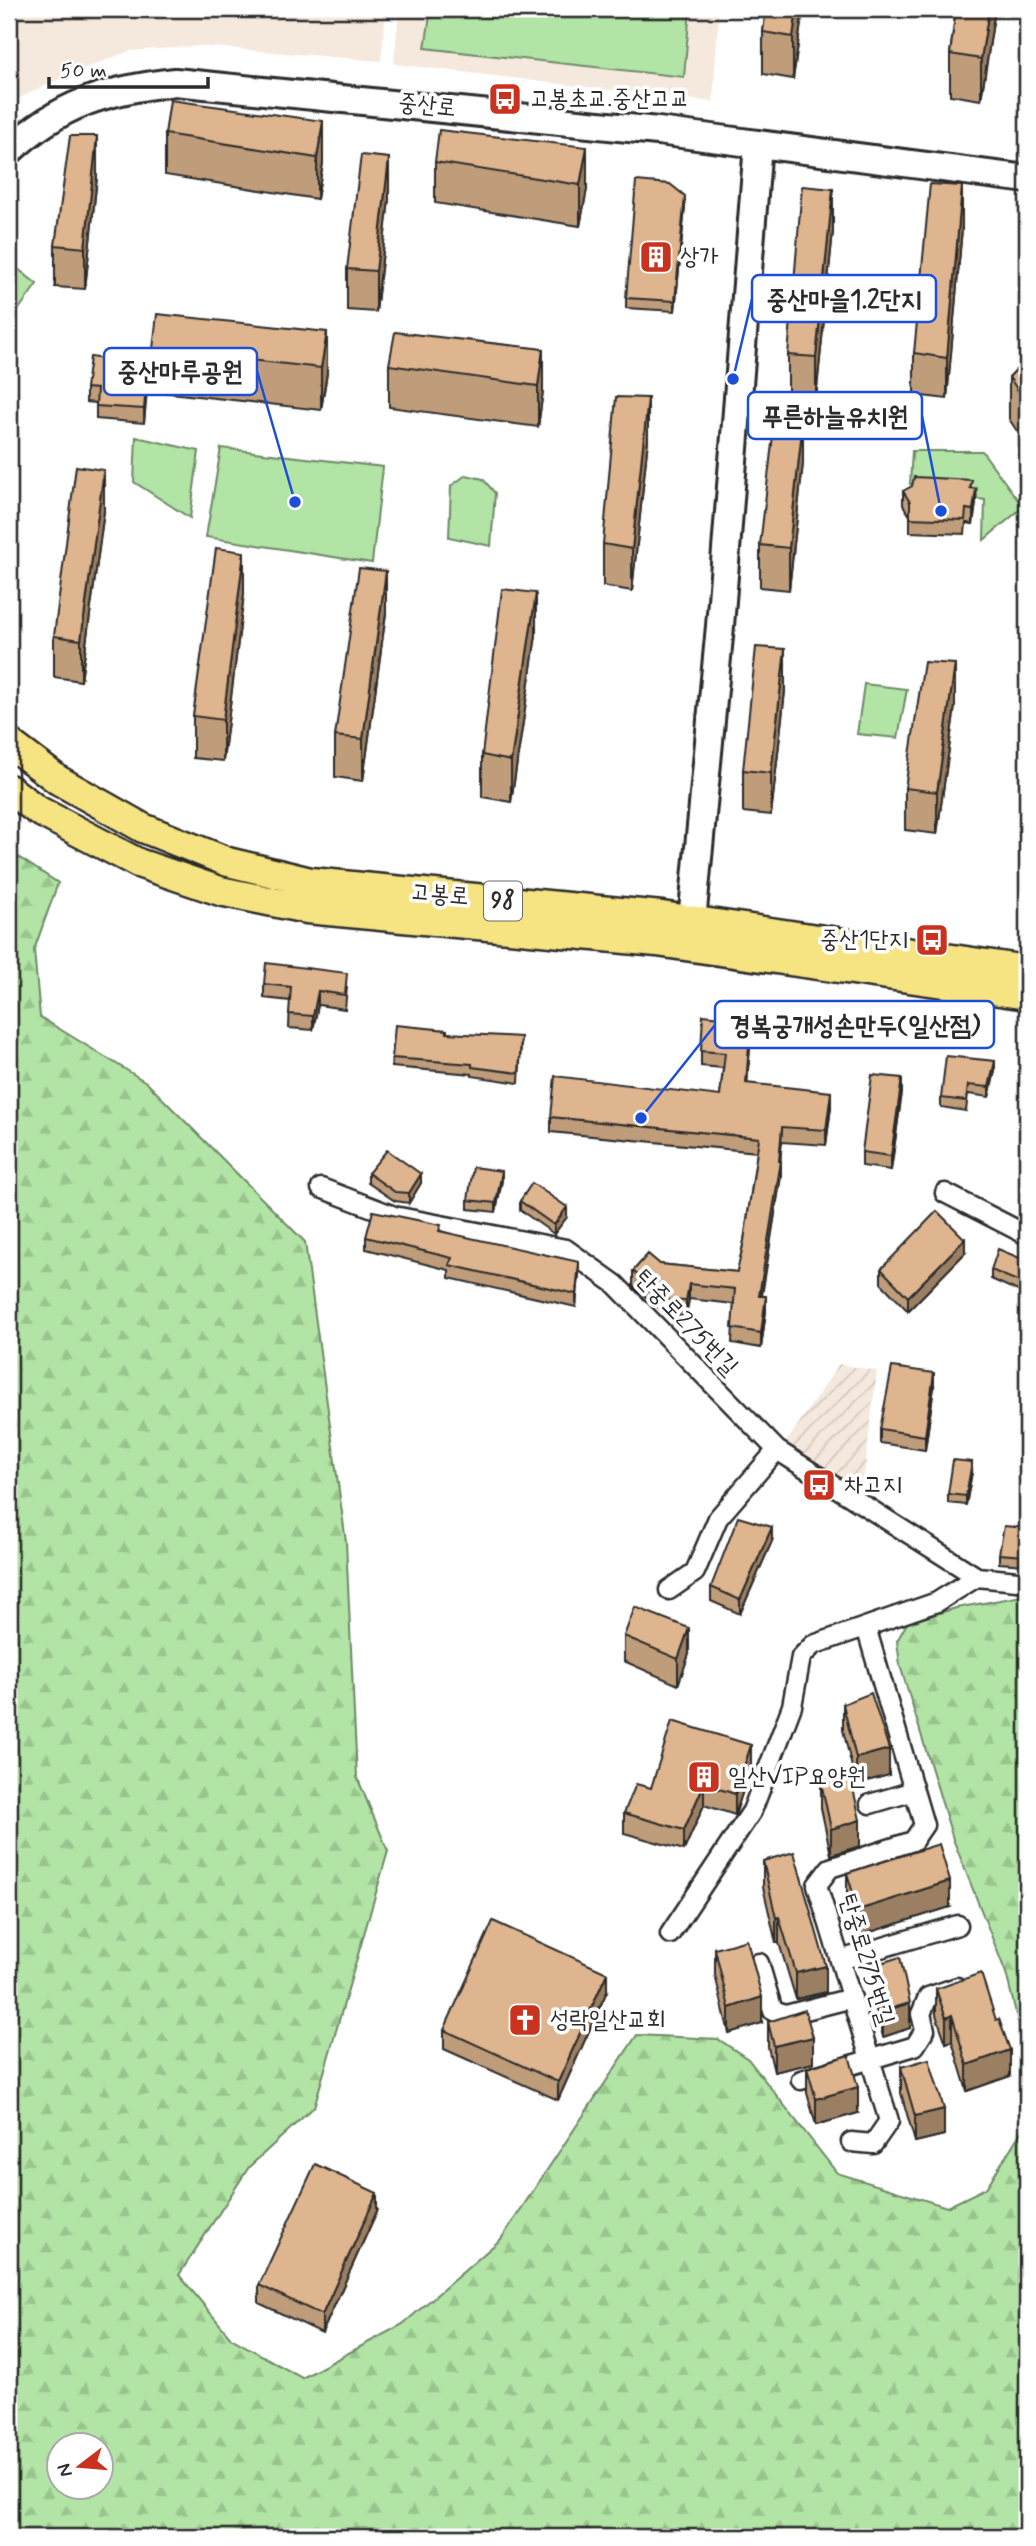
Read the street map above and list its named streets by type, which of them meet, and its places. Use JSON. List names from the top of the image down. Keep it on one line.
{"streets":{"main road":["중산로","고봉로","98"],"street":["탄중로275번길"]},"places":{"bus stop":["고봉초교.중산고교","중산1단지","차고지"],"building":["상가","일산VIP요양원"],"other":["중산마을1.2단지","중산마루공원","푸른하늘유치원","경복궁개성손만두(일산점)"],"church":["성락일산교회"]},"scale_bar":"50 m","north":"left"}
